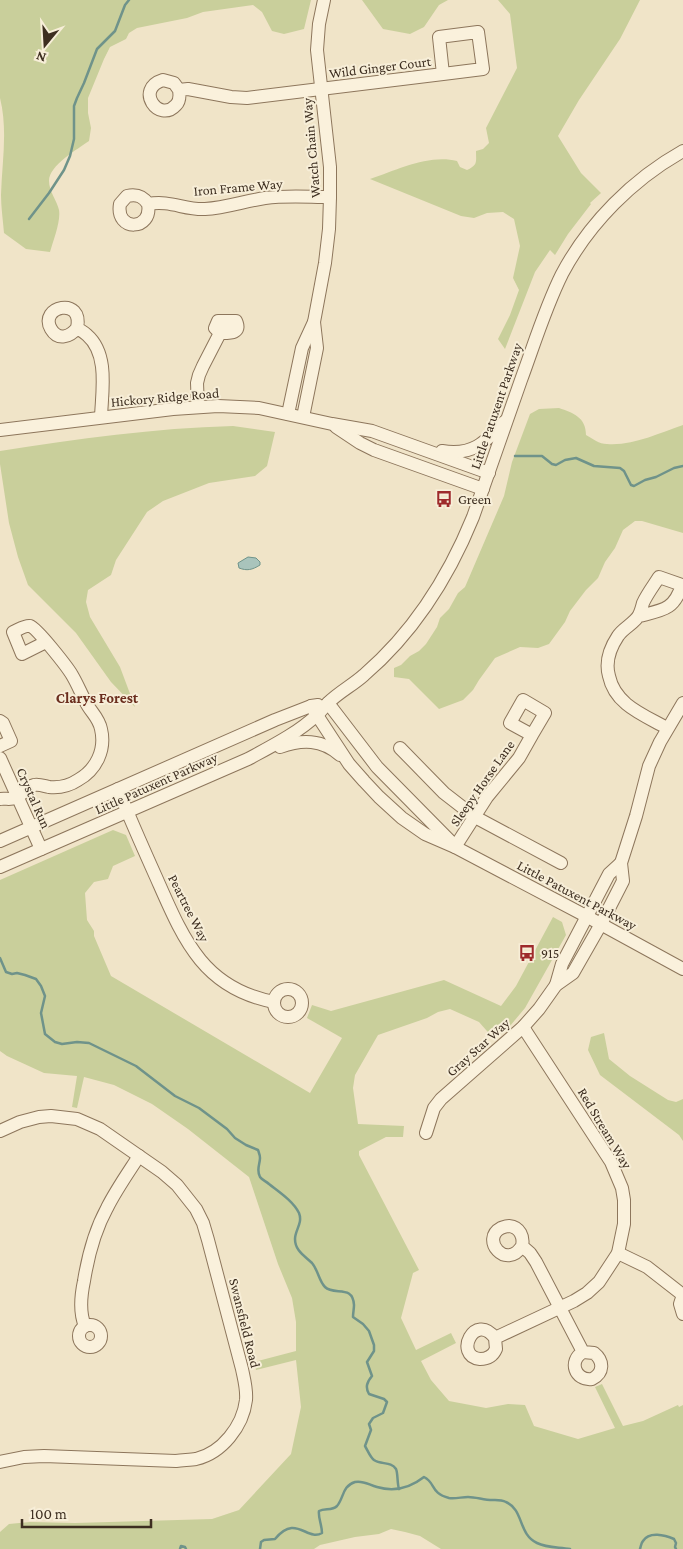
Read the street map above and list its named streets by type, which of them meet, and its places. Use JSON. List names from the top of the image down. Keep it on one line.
{"streets":{"street":["Wild Ginger Court","Watch Chain Way","Iron Frame Way","Hickory Ridge Road","Little Patuxent Parkway","Sleepy Horse Lane","Crystal Run","Peartree Way","Gray Star Way","Red Stream Way","Swansfield Road"]},"crossings":[["Wild Ginger Court","Watch Chain Way"],["Watch Chain Way","Iron Frame Way"],["Watch Chain Way","Hickory Ridge Road"],["Hickory Ridge Road","Little Patuxent Parkway"],["Little Patuxent Parkway","Sleepy Horse Lane"],["Little Patuxent Parkway","Crystal Run"],["Little Patuxent Parkway","Peartree Way"],["Little Patuxent Parkway","Gray Star Way"],["Gray Star Way","Red Stream Way"]],"districts":["Clarys Forest"],"places":{"bus stop":["Green","915"]},"scale_bar":"100 m","north":"bottom"}
